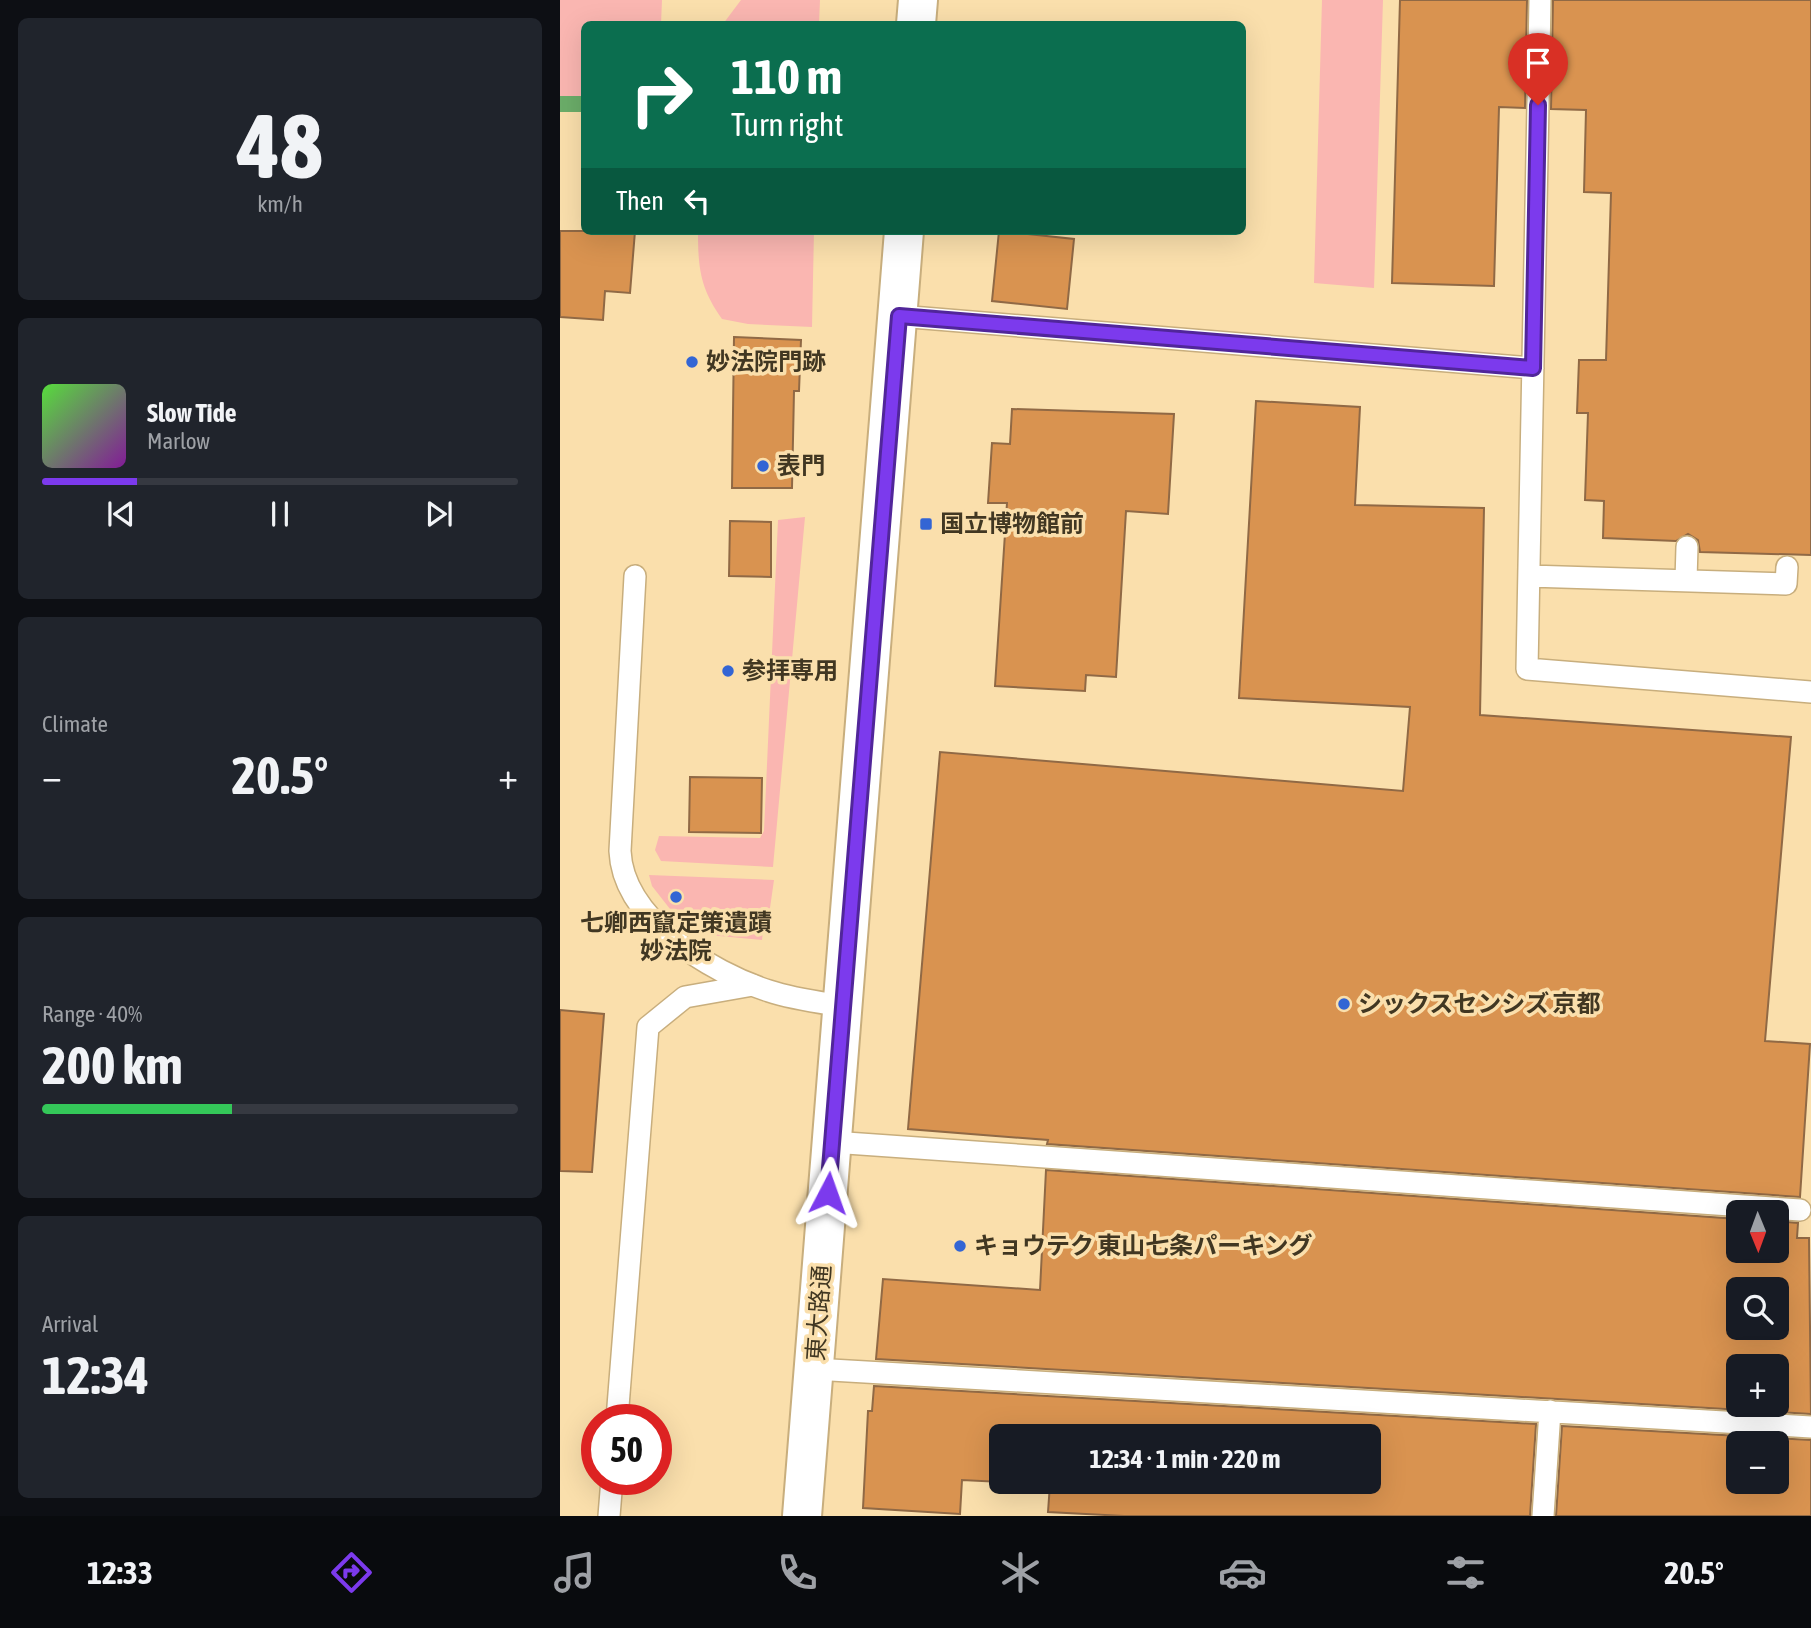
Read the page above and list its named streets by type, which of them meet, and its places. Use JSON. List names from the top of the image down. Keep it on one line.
{"streets":{"main road":["東大路通"]},"places":{"other":["妙法院門跡","表門","参拝専用","七卿西竄定策遺蹟 妙法院","シックスセンシズ 京都","キョウテク 東山七条パーキング"],"transit":["国立博物館前"]},"north":"bottom","page":{"tile":[["48","km/h"],"Climate",["Range · 40%","200 km"],["Arrival","12:34"]],"turn":["110 m","Turn right"],"then":"Then","song":["Slow Tide","Marlow"],"heat":["−","20.5°","+"],"map_buttons":["+","−"],"limit":"50","trip":"12:34 · 1 min · 220 m","tabs":["12:33","20.5°"]}}
